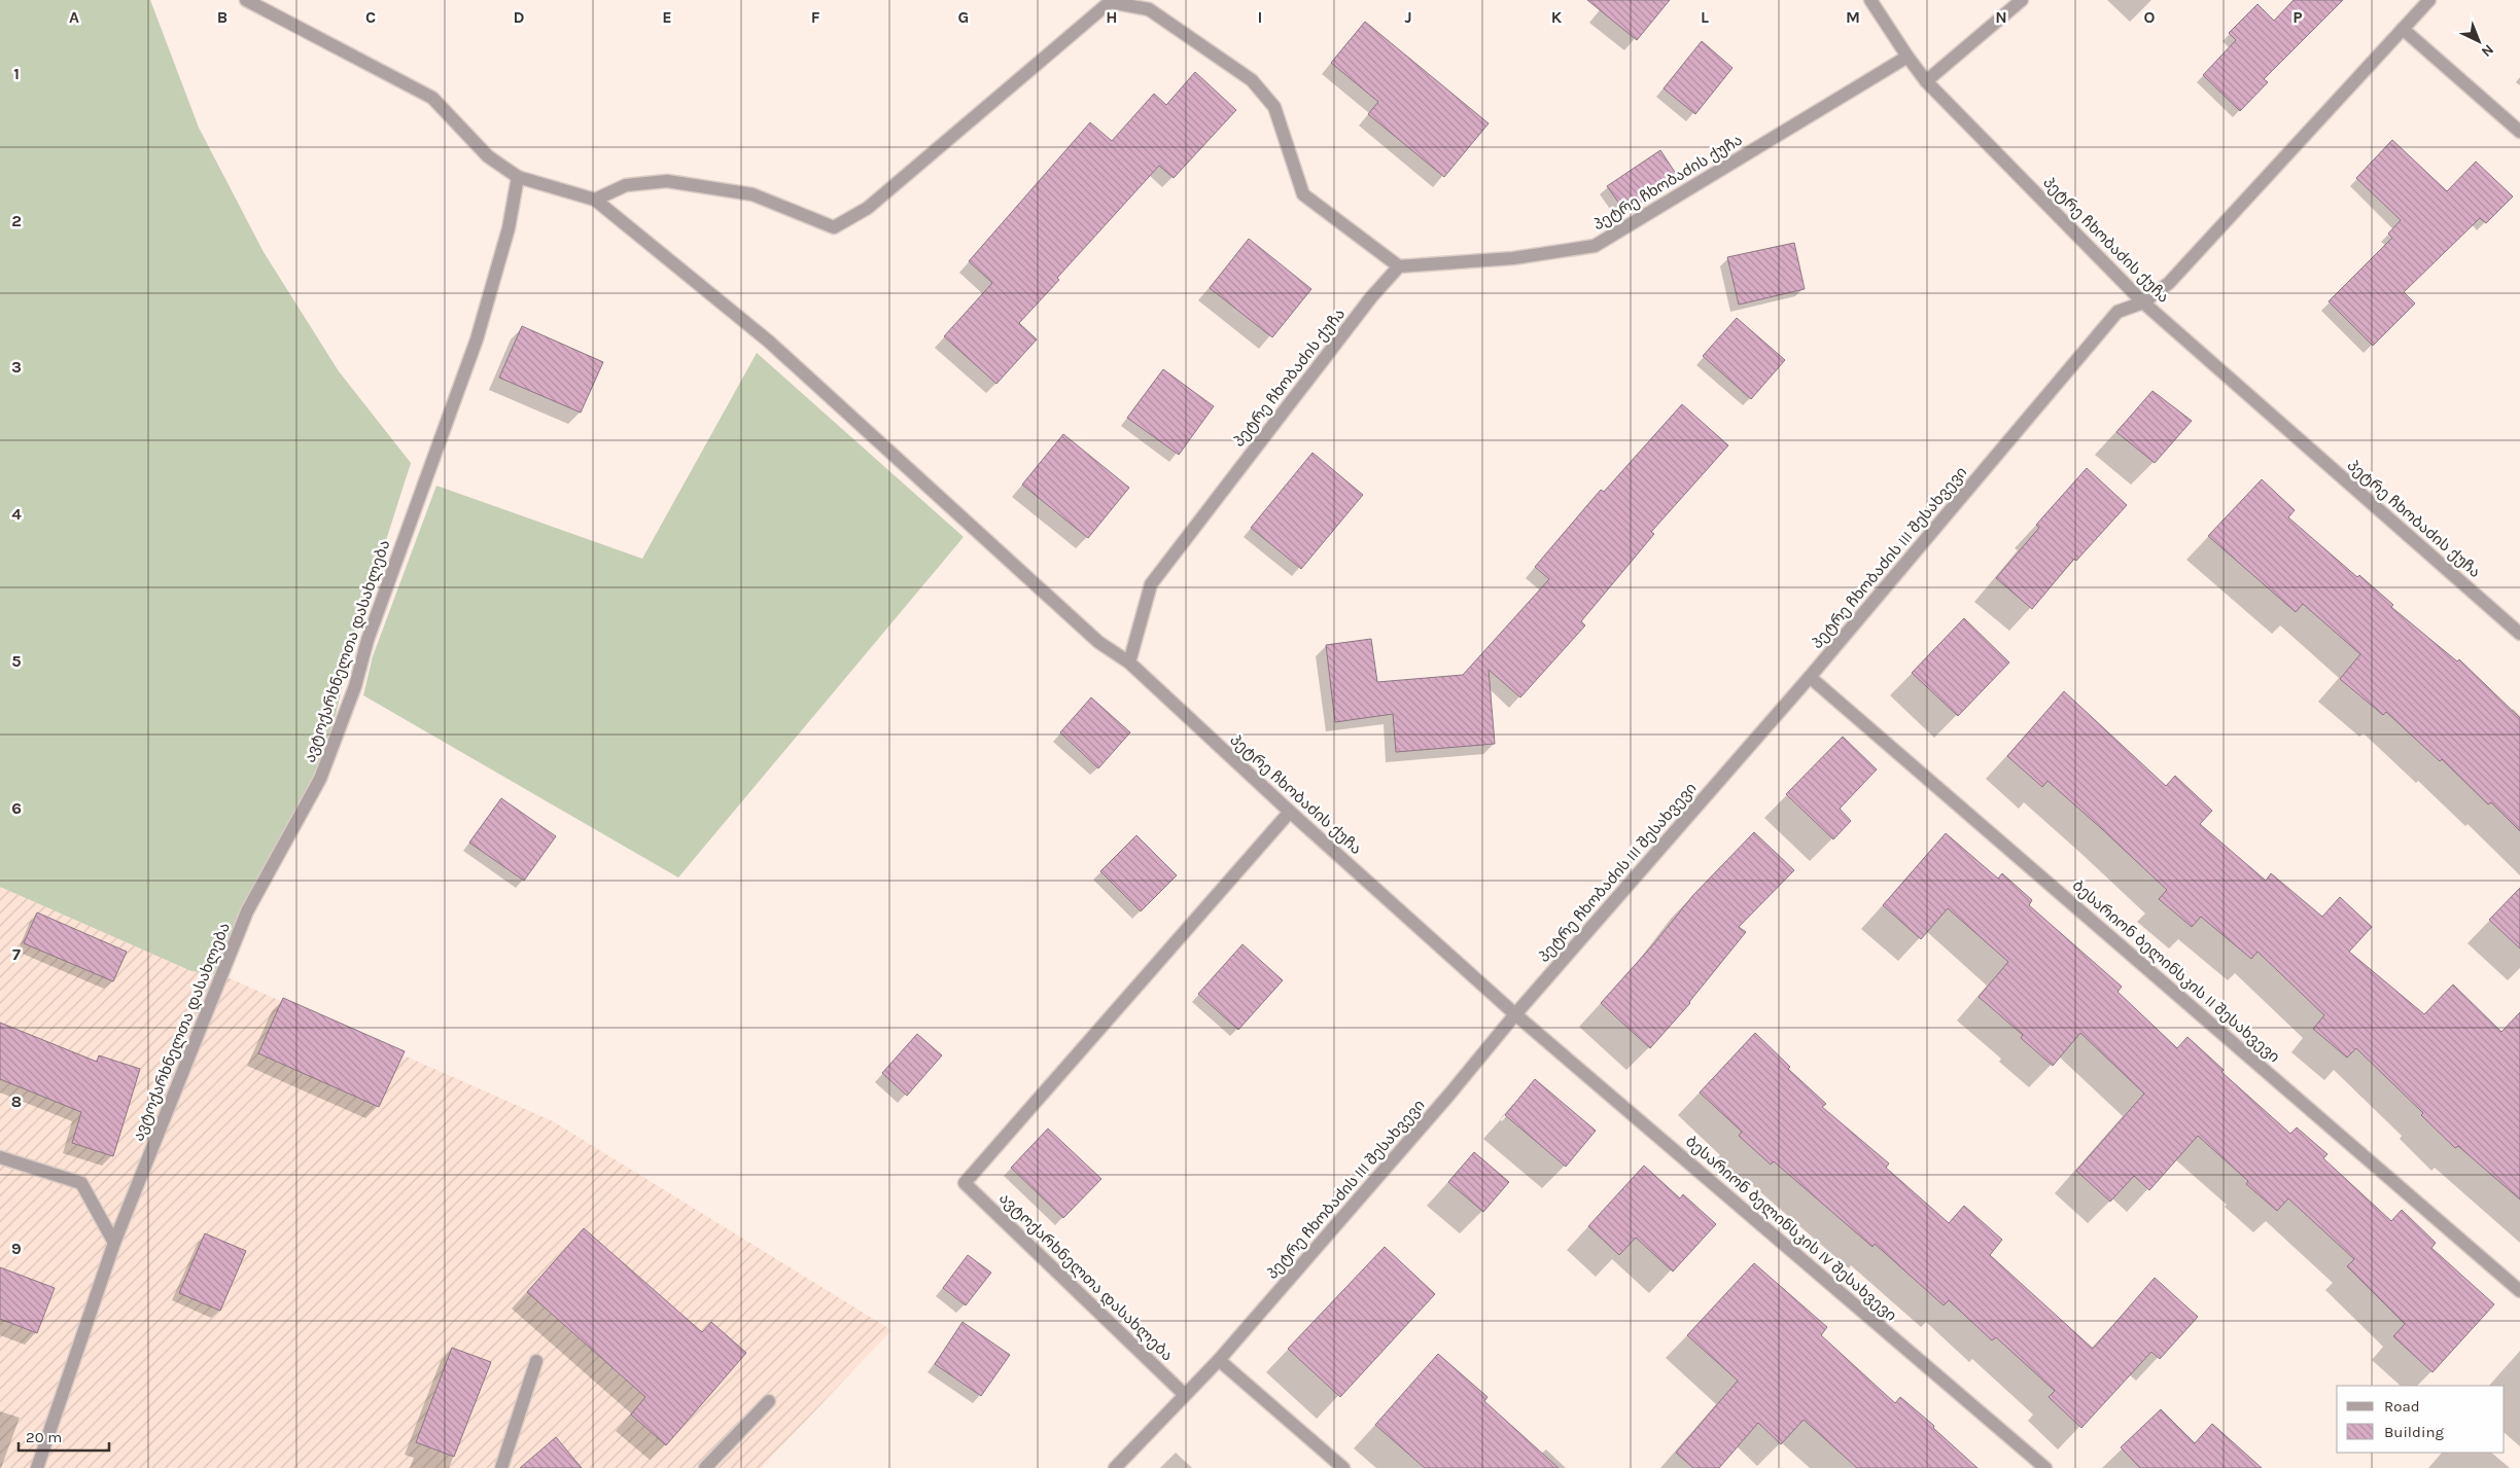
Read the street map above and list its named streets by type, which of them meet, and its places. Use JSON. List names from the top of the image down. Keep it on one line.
{"streets":{"street":["პეტრე ჩხობაძის ქუჩა","პეტრე ჩხობაძის III შესახვევი","ავტოქარხნელთა დასახლება","ბესარიონ ბელინსკის II შესახვევი","ბესარიონ ბელინსკის IV შესახვევი"]},"crossings":[["პეტრე ჩხობაძის ქუჩა","პეტრე ჩხობაძის III შესახვევი"],["პეტრე ჩხობაძის ქუჩა","ავტოქარხნელთა დასახლება"],["პეტრე ჩხობაძის ქუჩა","ბესარიონ ბელინსკის IV შესახვევი"],["პეტრე ჩხობაძის III შესახვევი","ავტოქარხნელთა დასახლება"],["პეტრე ჩხობაძის III შესახვევი","ბესარიონ ბელინსკის II შესახვევი"],["პეტრე ჩხობაძის III შესახვევი","ბესარიონ ბელინსკის IV შესახვევი"]],"legend":["Road","Building"],"scale_bar":"20 m","north":"bottom right","grid":{"columns":["A","B","C","D","E","F","G","H","I","J","K","L","M","N","O","P"],"rows":["1","2","3","4","5","6","7","8","9"]}}
